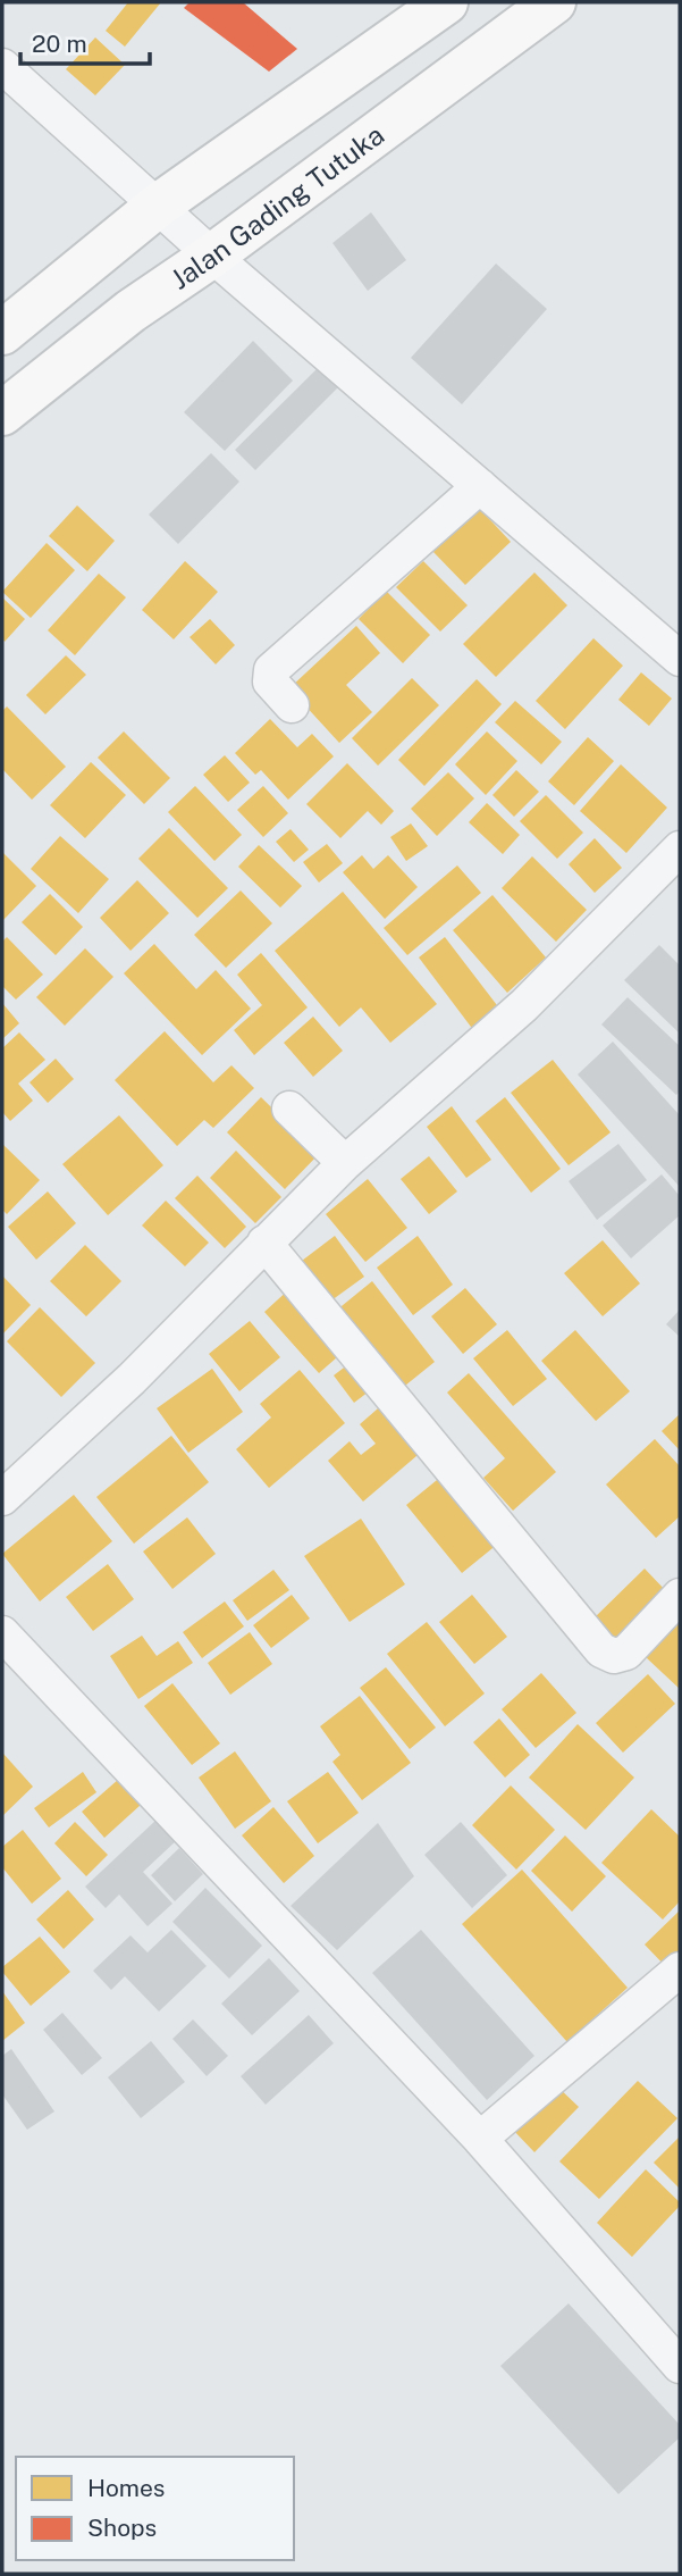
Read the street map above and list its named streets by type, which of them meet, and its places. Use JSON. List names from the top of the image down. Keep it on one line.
{"streets":{"main road":["Jalan Gading Tutuka"]},"legend":["Homes","Shops"],"scale_bar":"20 m"}
